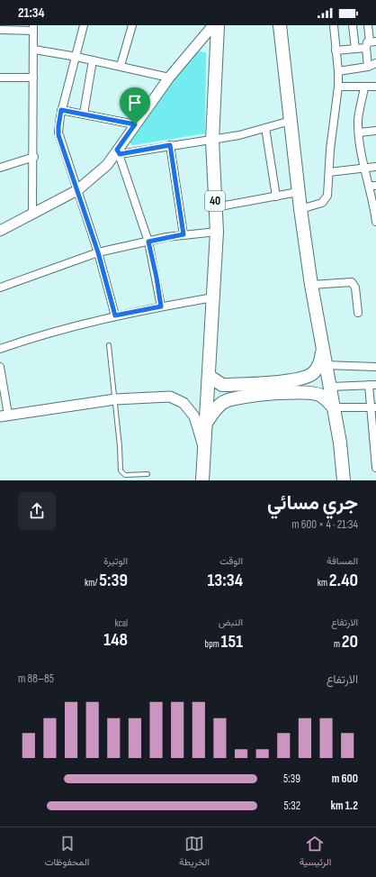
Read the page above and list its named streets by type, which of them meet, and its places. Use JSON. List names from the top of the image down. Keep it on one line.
{"streets":{"highway":["40"]},"page":{"status":"21:34","heading":["جري مسائي","21:34 · 4 × 600 m"],"stats":[["المسافة","2.40 km"],["الوقت","13:34"],["الوتيرة","5:39 /km"],["الارتفاع","20 m"],["النبض","151 bpm"],["kcal","148"]],"chart":["الارتفاع","85–88 m"],"list":[{"name":"600 m","note":"5:39"},{"name":"1.2 km","note":"5:32"}],"tabs":["الرئيسية","الخريطة","المحفوظات"]}}
